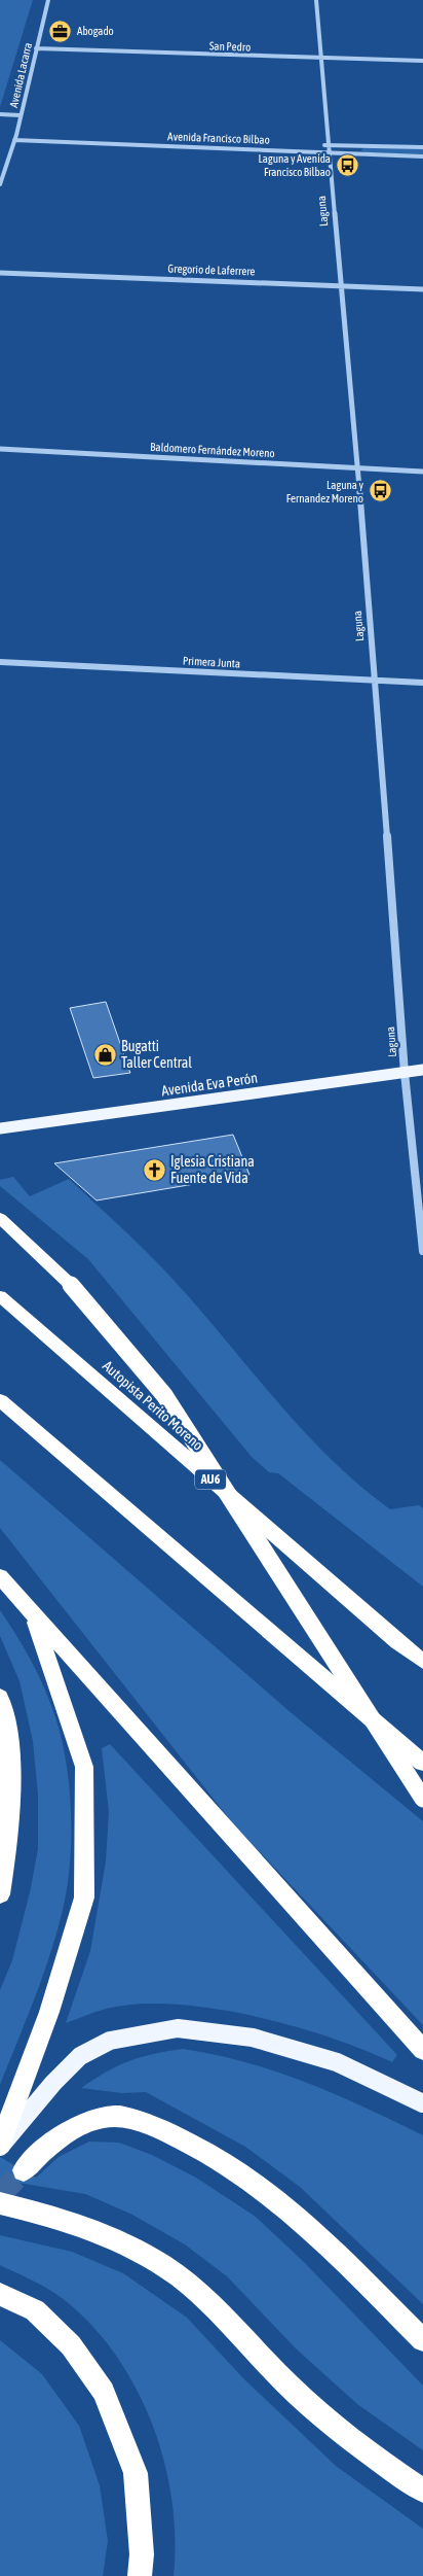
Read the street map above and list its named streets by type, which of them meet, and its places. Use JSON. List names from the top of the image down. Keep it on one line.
{"streets":{"highway":["Autopista Perito Moreno","AU6"],"main road":["Avenida Eva Perón"],"street":["San Pedro","Avenida Lacarra","Avenida Francisco Bilbao","Laguna","Gregorio de Laferrere","Baldomero Fernández Moreno","Primera Junta"]},"crossings":[["San Pedro","Avenida Lacarra"],["San Pedro","Laguna"],["Avenida Lacarra","Avenida Francisco Bilbao"],["Avenida Francisco Bilbao","Laguna"],["Laguna","Gregorio de Laferrere"],["Laguna","Baldomero Fernández Moreno"],["Laguna","Primera Junta"],["Laguna","Avenida Eva Perón"]],"places":{"office":["Abogado"],"bus stop":["Laguna y Avenida Francisco Bilbao","Laguna y Fernandez Moreno"],"shop":["Bugatti Taller Central"],"church":["Iglesia Cristiana Fuente de Vida"]}}
